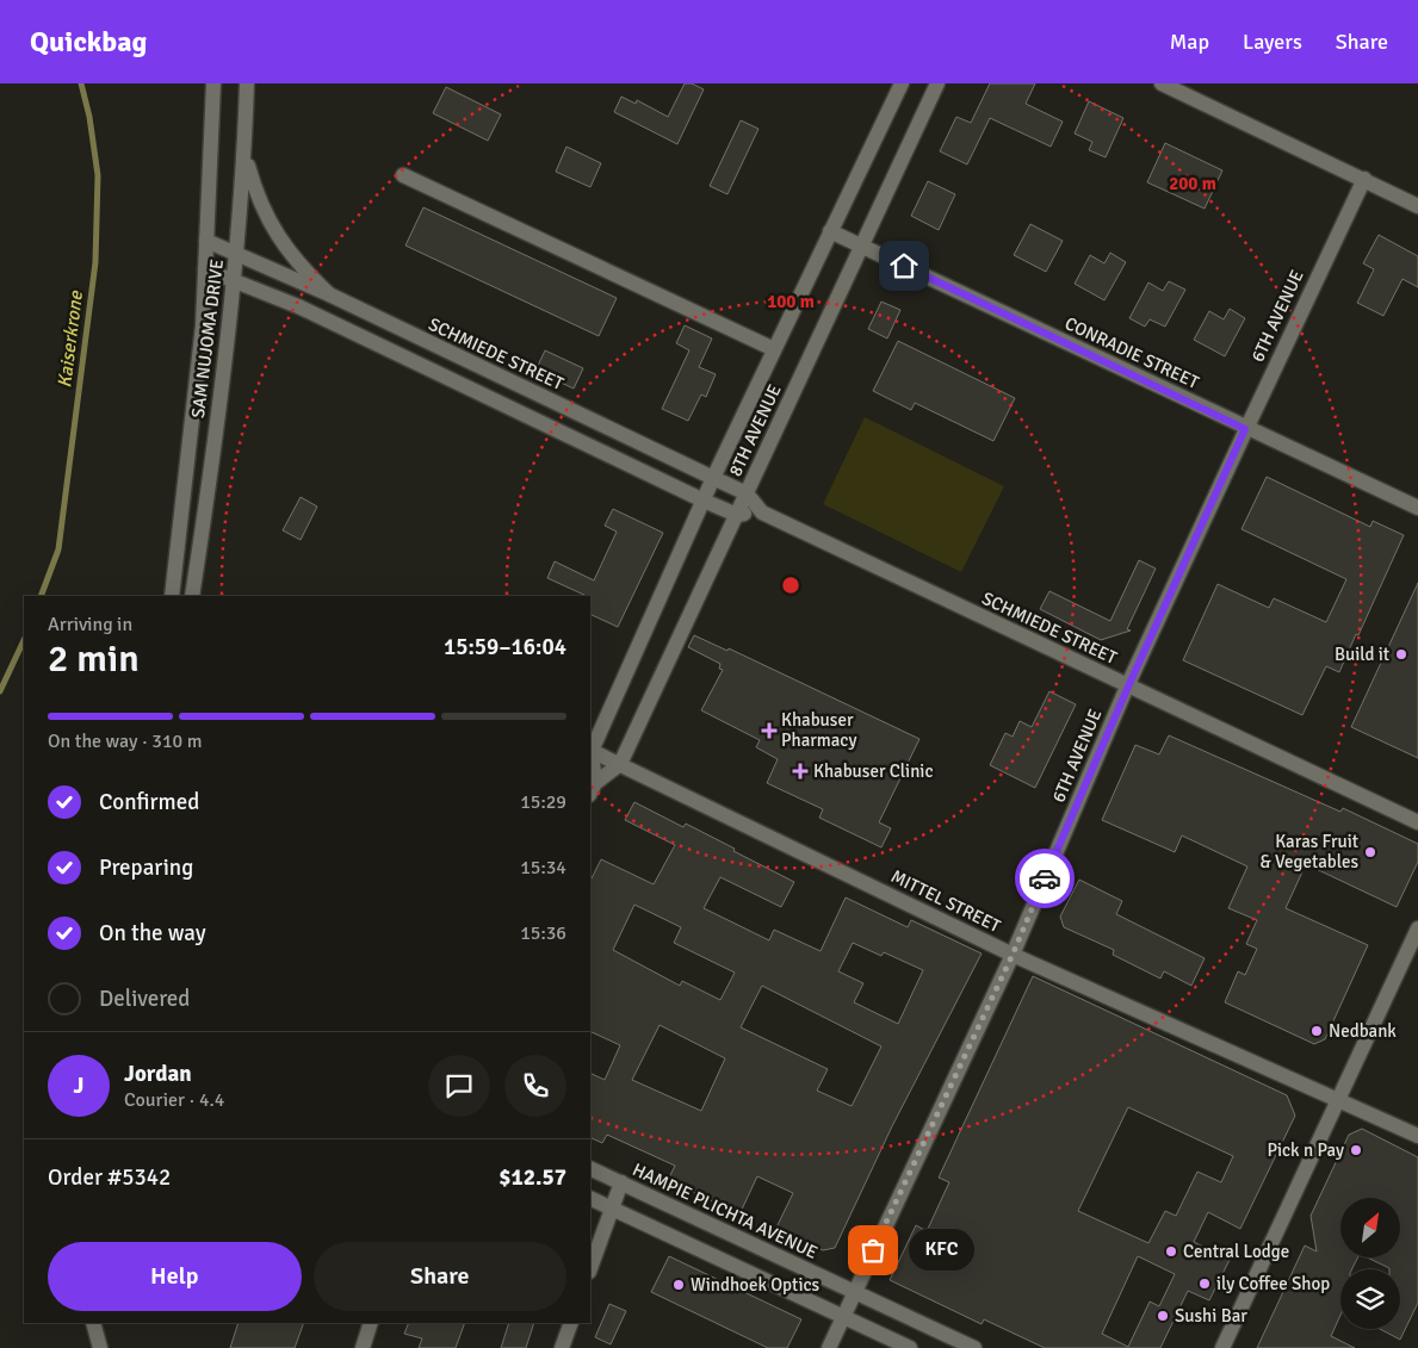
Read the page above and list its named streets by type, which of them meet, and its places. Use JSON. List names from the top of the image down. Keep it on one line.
{"streets":{"street":["6TH AVENUE","SAM NUJOMA DRIVE","CONRADIE STREET","SCHMIEDE STREET","8TH AVENUE","MITTEL STREET","HAMPIE PLICHTA AVENUE"]},"crossings":[["6TH AVENUE","CONRADIE STREET"],["6TH AVENUE","SCHMIEDE STREET"],["6TH AVENUE","MITTEL STREET"],["6TH AVENUE","HAMPIE PLICHTA AVENUE"],["SAM NUJOMA DRIVE","SCHMIEDE STREET"],["CONRADIE STREET","8TH AVENUE"],["SCHMIEDE STREET","8TH AVENUE"],["8TH AVENUE","MITTEL STREET"]],"water":["Kaiserkrone"],"places":{"other":["Build it","Karas Fruit & Vegetables","Nedbank","Pick n Pay","KFC","Central Lodge","ily Coffee Shop","Windhoek Optics","Sushi Bar"],"health":["Khabuser Pharmacy","Khabuser Clinic"]},"north":"top right","page":{"header":"Quickbag","nav":["Map","Layers","Share"],"heading":["2 min","Arriving in","15:59–16:04"],"panel":["Jordan","Courier · 4.4","Order #5342","$12.57"],"bar":"On the way · 310 m","list":[["Confirmed","15:29"],["Preparing","15:34"],["On the way","15:36"],"Delivered"],"round":"J","bubble":"KFC","buttons":["Help","Share"]},"rings":["200 m","100 m"]}
